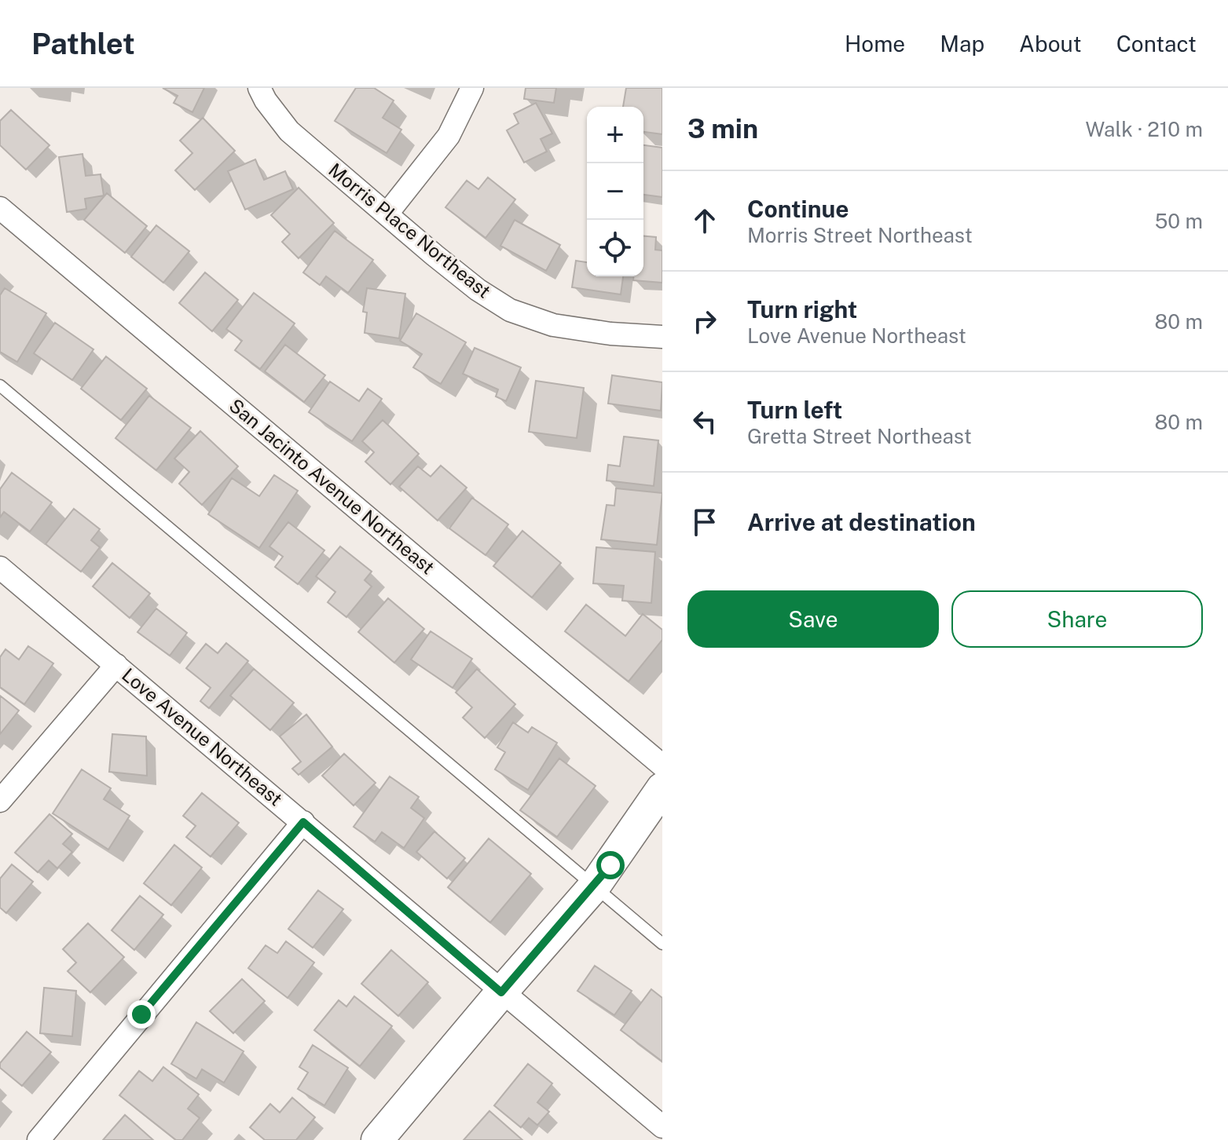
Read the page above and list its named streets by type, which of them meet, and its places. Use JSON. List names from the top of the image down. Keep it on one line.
{"streets":{"street":["Morris Place Northeast","San Jacinto Avenue Northeast","Love Avenue Northeast"]},"page":{"header":"Pathlet","nav":["Home","Map","About","Contact"],"heading":["3 min","Walk · 210 m"],"map_buttons":["+","−"],"list":[["Continue","Morris Street Northeast","50 m"],["Turn right","Love Avenue Northeast","80 m"],["Turn left","Gretta Street Northeast","80 m"],"Arrive at destination"],"buttons":["Save","Share"]}}
